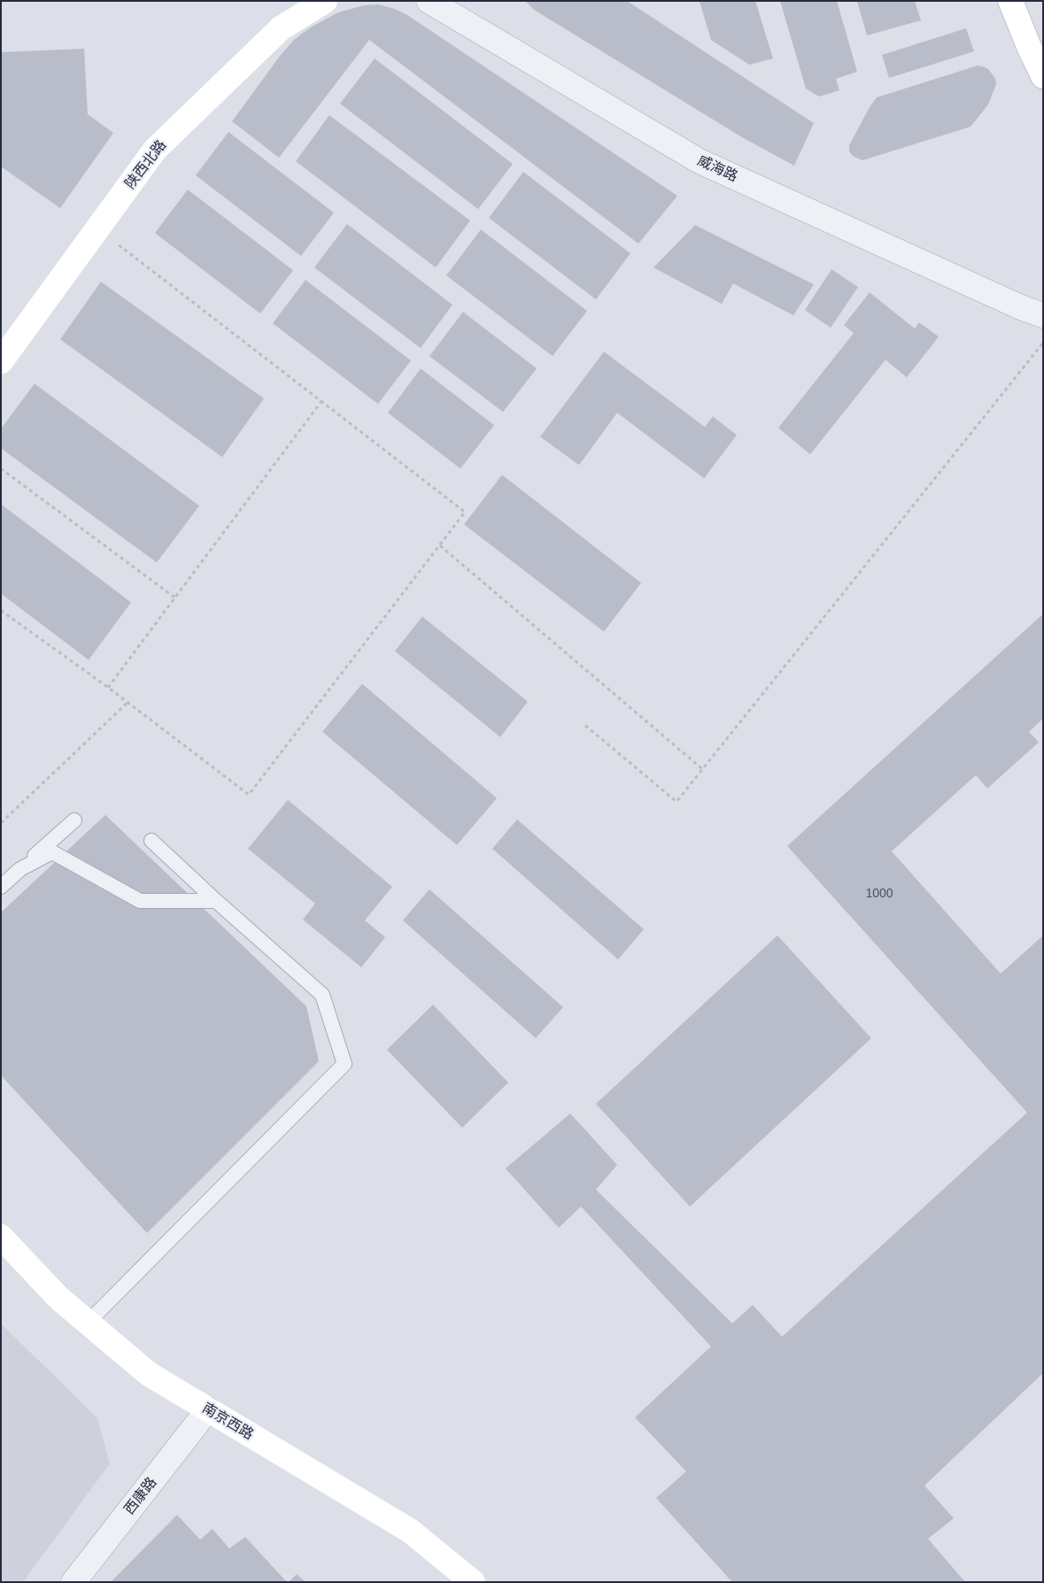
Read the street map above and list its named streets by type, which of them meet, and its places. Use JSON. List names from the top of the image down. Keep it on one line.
{"streets":{"main road":["陕西北路","南京西路"],"street":["威海路","西康路"]},"crossings":[["南京西路","西康路"]],"house_numbers":["1000"]}
